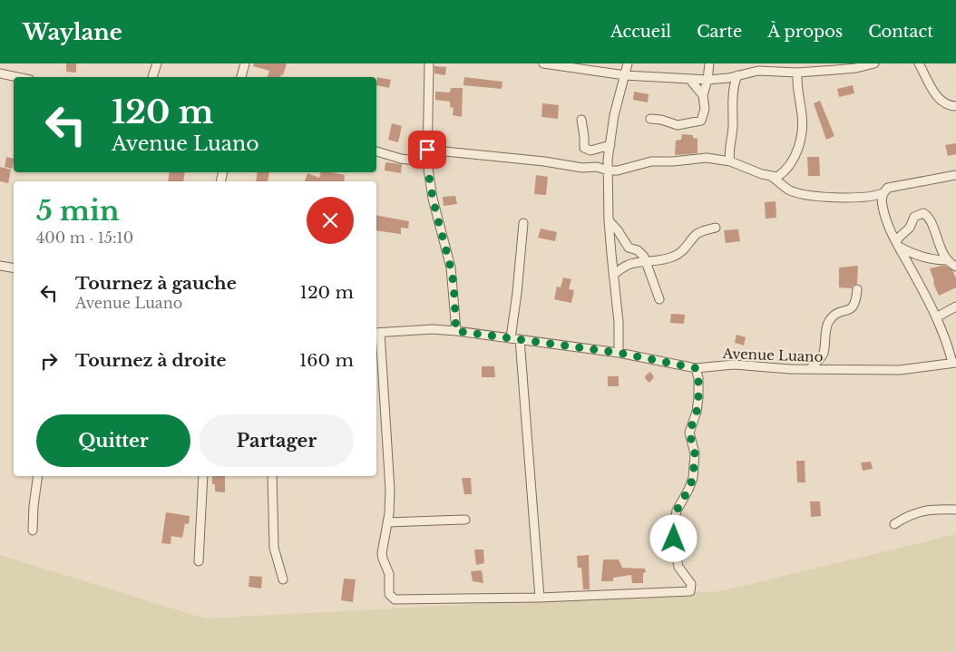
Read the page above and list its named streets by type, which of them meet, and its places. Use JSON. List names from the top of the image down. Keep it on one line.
{"streets":{"street":["Avenue Luano"]},"page":{"header":"Waylane","nav":["Accueil","Carte","À propos","Contact"],"turn":["120 m","Avenue Luano"],"heading":["5 min","400 m · 15:10"],"list":[{"name":"Tournez à gauche","note":"Avenue Luano","value":"120 m"},{"name":"Tournez à droite","value":"160 m"}],"buttons":["Quitter","Partager"]}}
